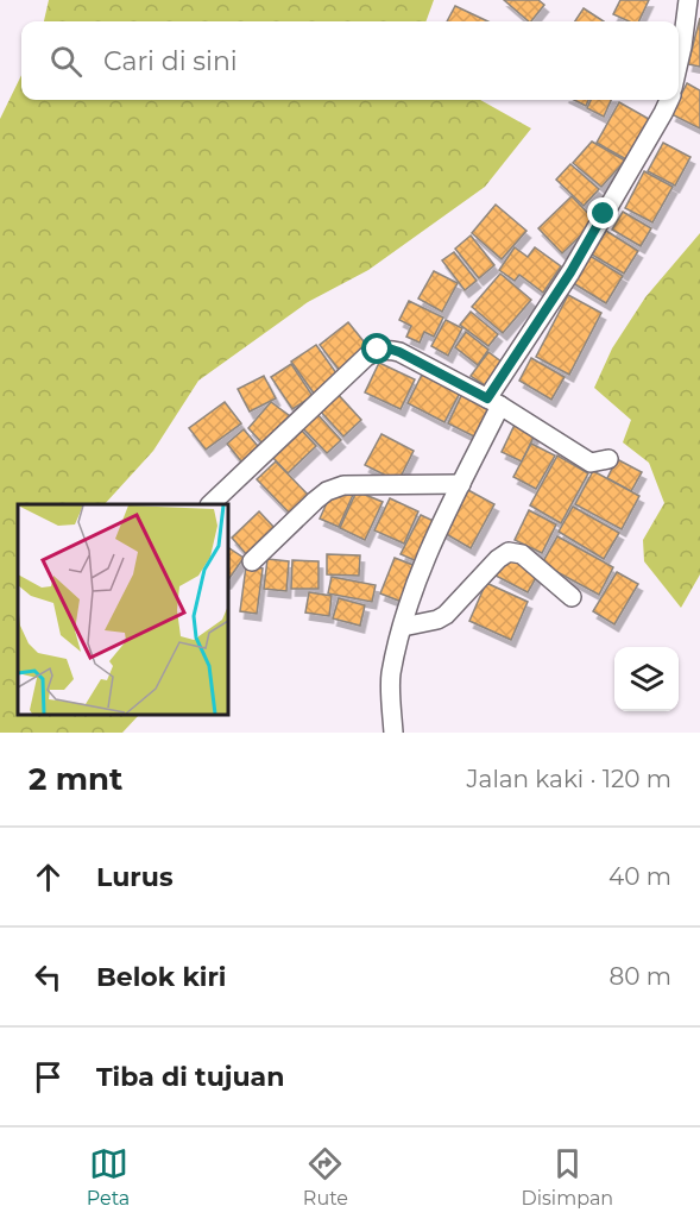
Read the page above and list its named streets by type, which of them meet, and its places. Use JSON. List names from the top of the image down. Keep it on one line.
{"page":{"search":"Cari di sini","heading":["2 mnt","Jalan kaki · 120 m"],"list":[["Lurus","40 m"],["Belok kiri","80 m"],"Tiba di tujuan"],"nav":["Peta","Rute","Disimpan"]}}
